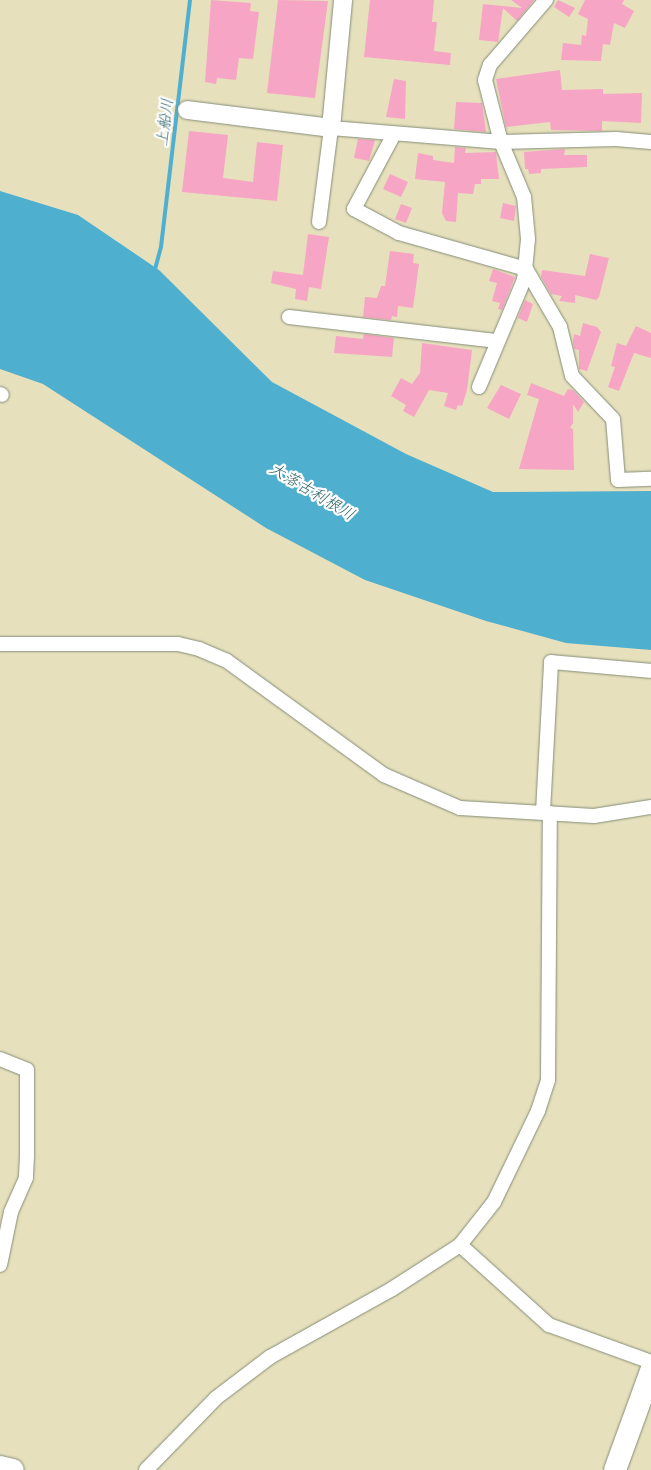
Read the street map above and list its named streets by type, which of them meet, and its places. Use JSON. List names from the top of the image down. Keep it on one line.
{"water":["上船川","大落古利根川"]}
